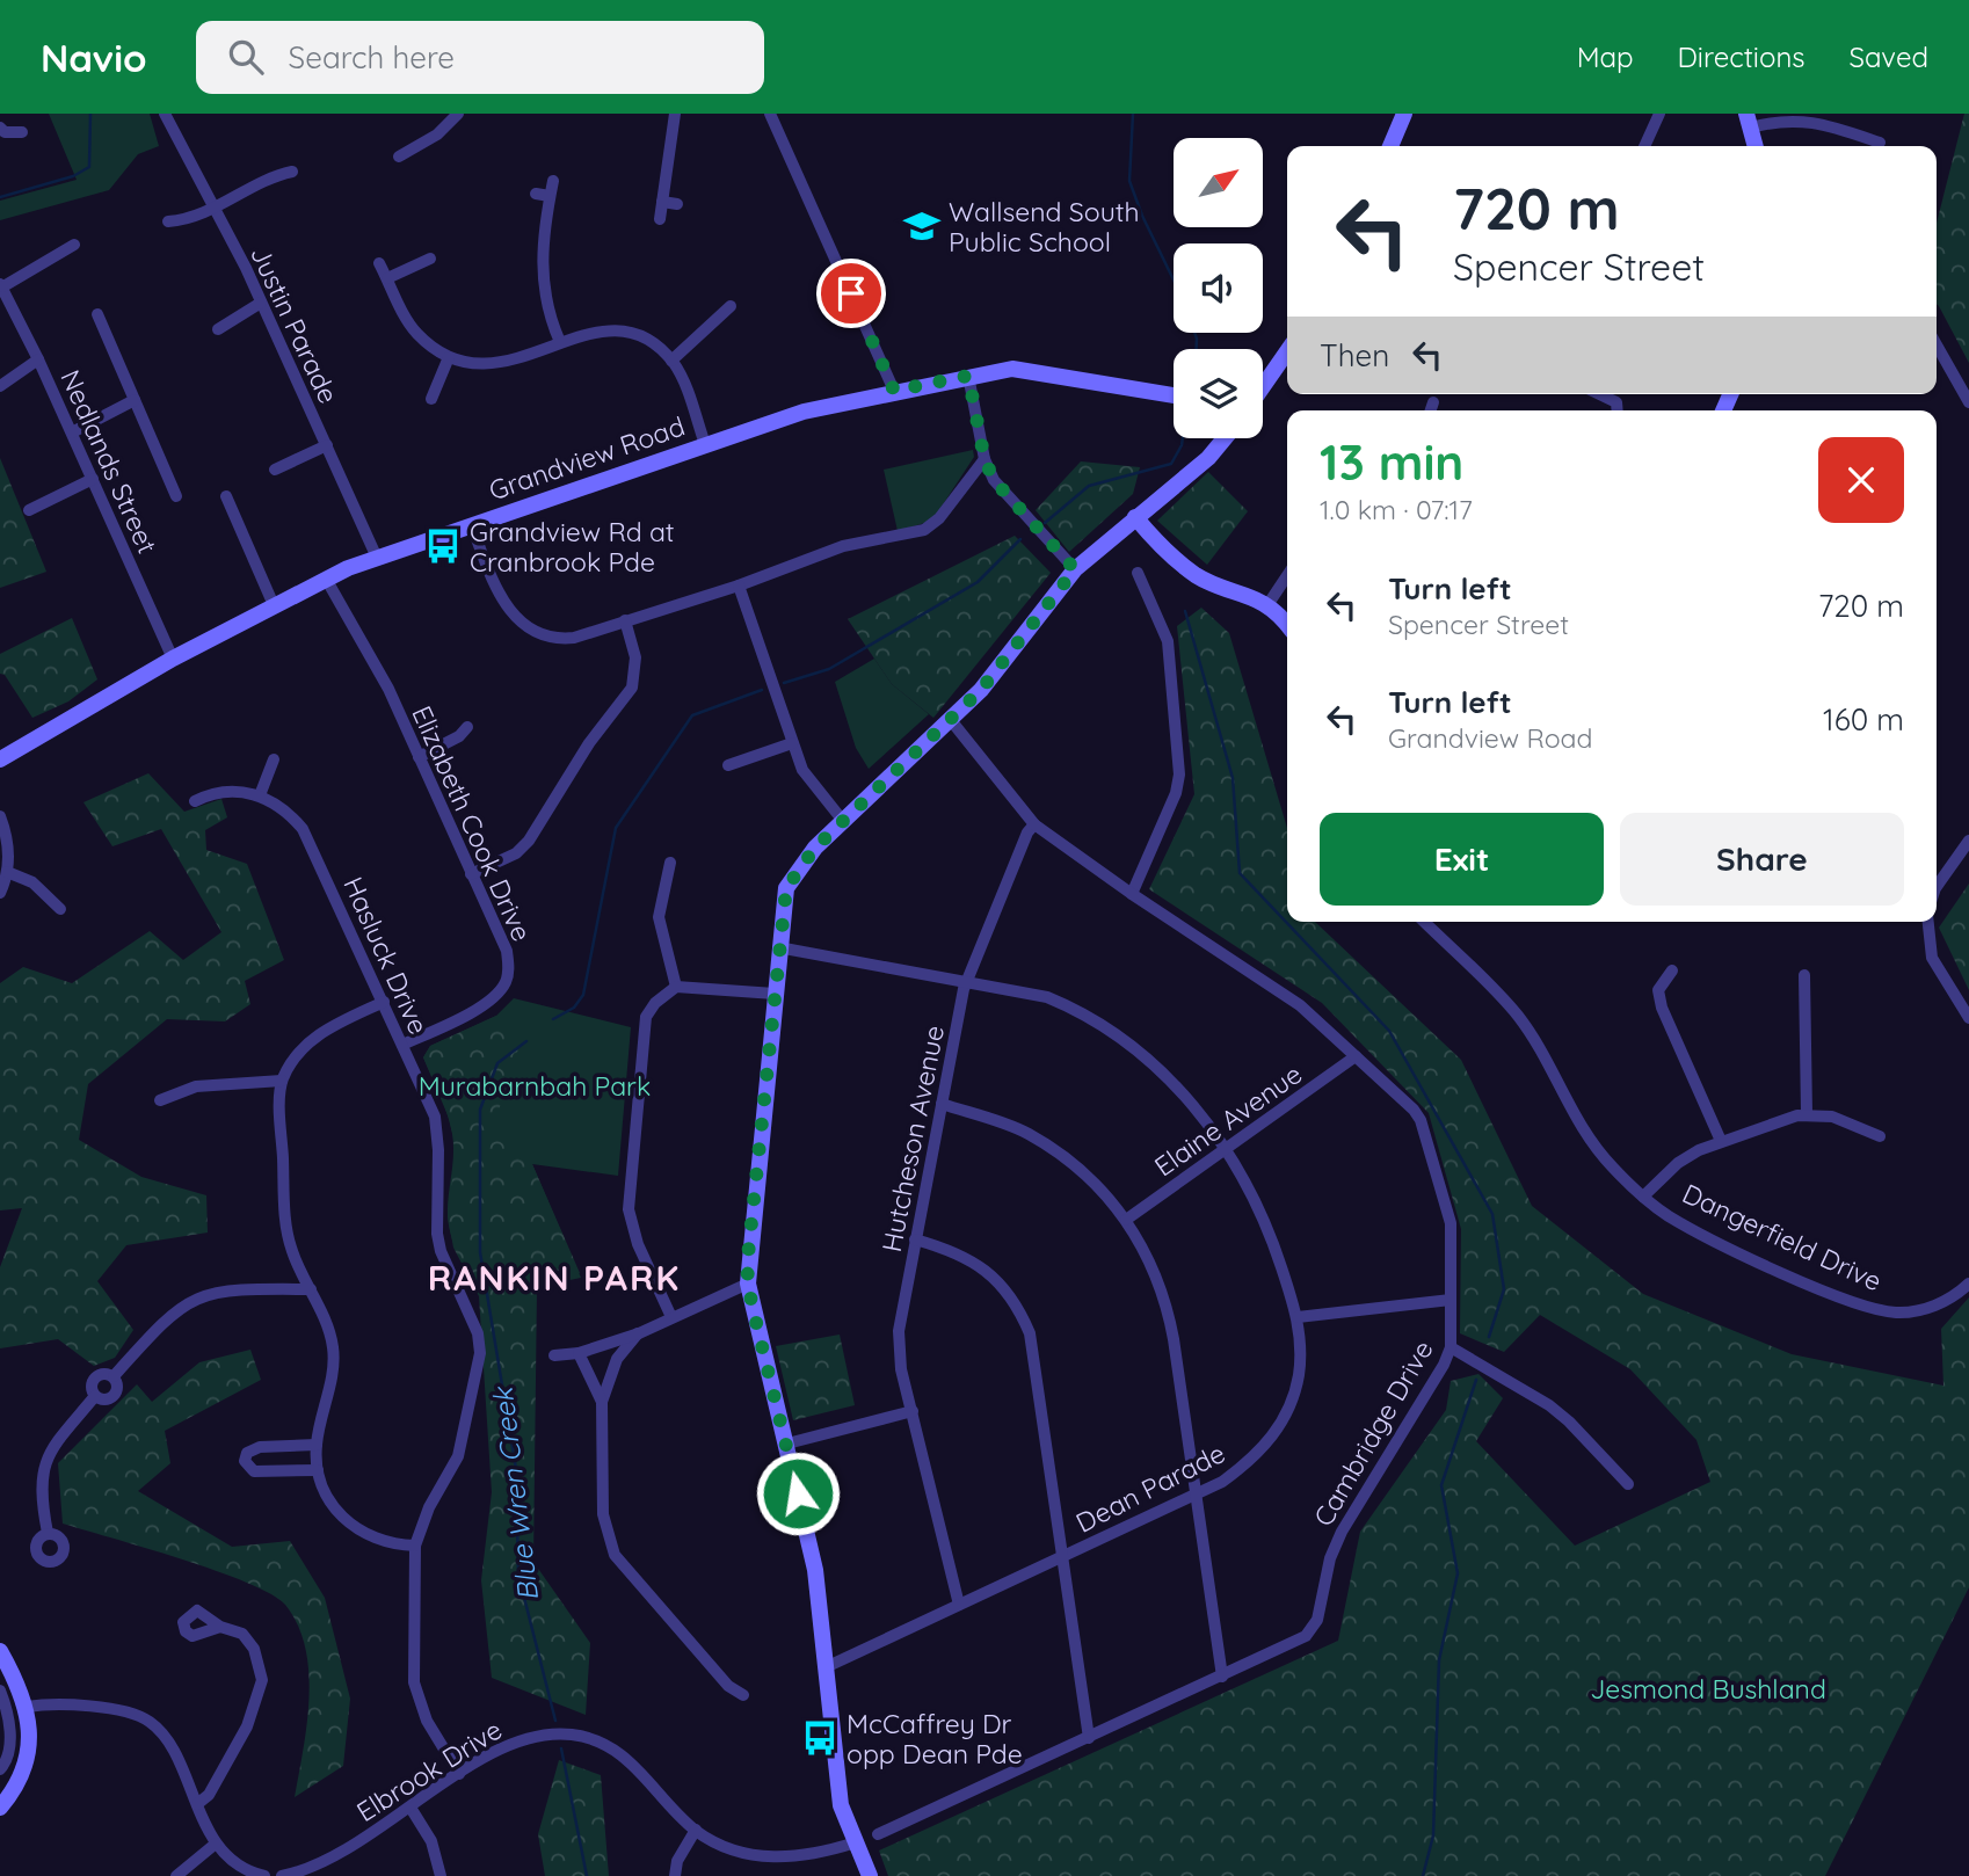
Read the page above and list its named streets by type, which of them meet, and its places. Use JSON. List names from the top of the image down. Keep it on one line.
{"streets":{"main road":["Grandview Road"],"street":["Justin Parade","Nedlands Street","Elizabeth Cook Drive","Hasluck Drive","Elaine Avenue","Hutcheson Avenue","Dangerfield Drive","Cambridge Drive","Dean Parade","Elbrook Drive"]},"crossings":[["Justin Parade","Grandview Road"],["Grandview Road","Nedlands Street"],["Grandview Road","Elizabeth Cook Drive"],["Elizabeth Cook Drive","Hasluck Drive"],["Hasluck Drive","Elbrook Drive"],["Elaine Avenue","Cambridge Drive"],["Elaine Avenue","Dean Parade"],["Hutcheson Avenue","Cambridge Drive"],["Hutcheson Avenue","Dean Parade"]],"districts":["RANKIN PARK"],"water":["Blue Wren Creek"],"parks":["Murabarnbah Park","Jesmond Bushland"],"places":{"school or university":["Wallsend South Public School"],"bus stop":["Grandview Rd at Cranbrook Pde","McCaffrey Dr opp Dean Pde"]},"north":"top right","page":{"header":"Navio","search":"Search here","nav":["Map","Directions","Saved"],"turn":["720 m","Spencer Street"],"then":"Then","heading":["13 min","1.0 km · 07:17"],"list":[{"name":"Turn left","note":"Spencer Street","value":"720 m"},{"name":"Turn left","note":"Grandview Road","value":"160 m"}],"buttons":["Exit","Share"]}}
